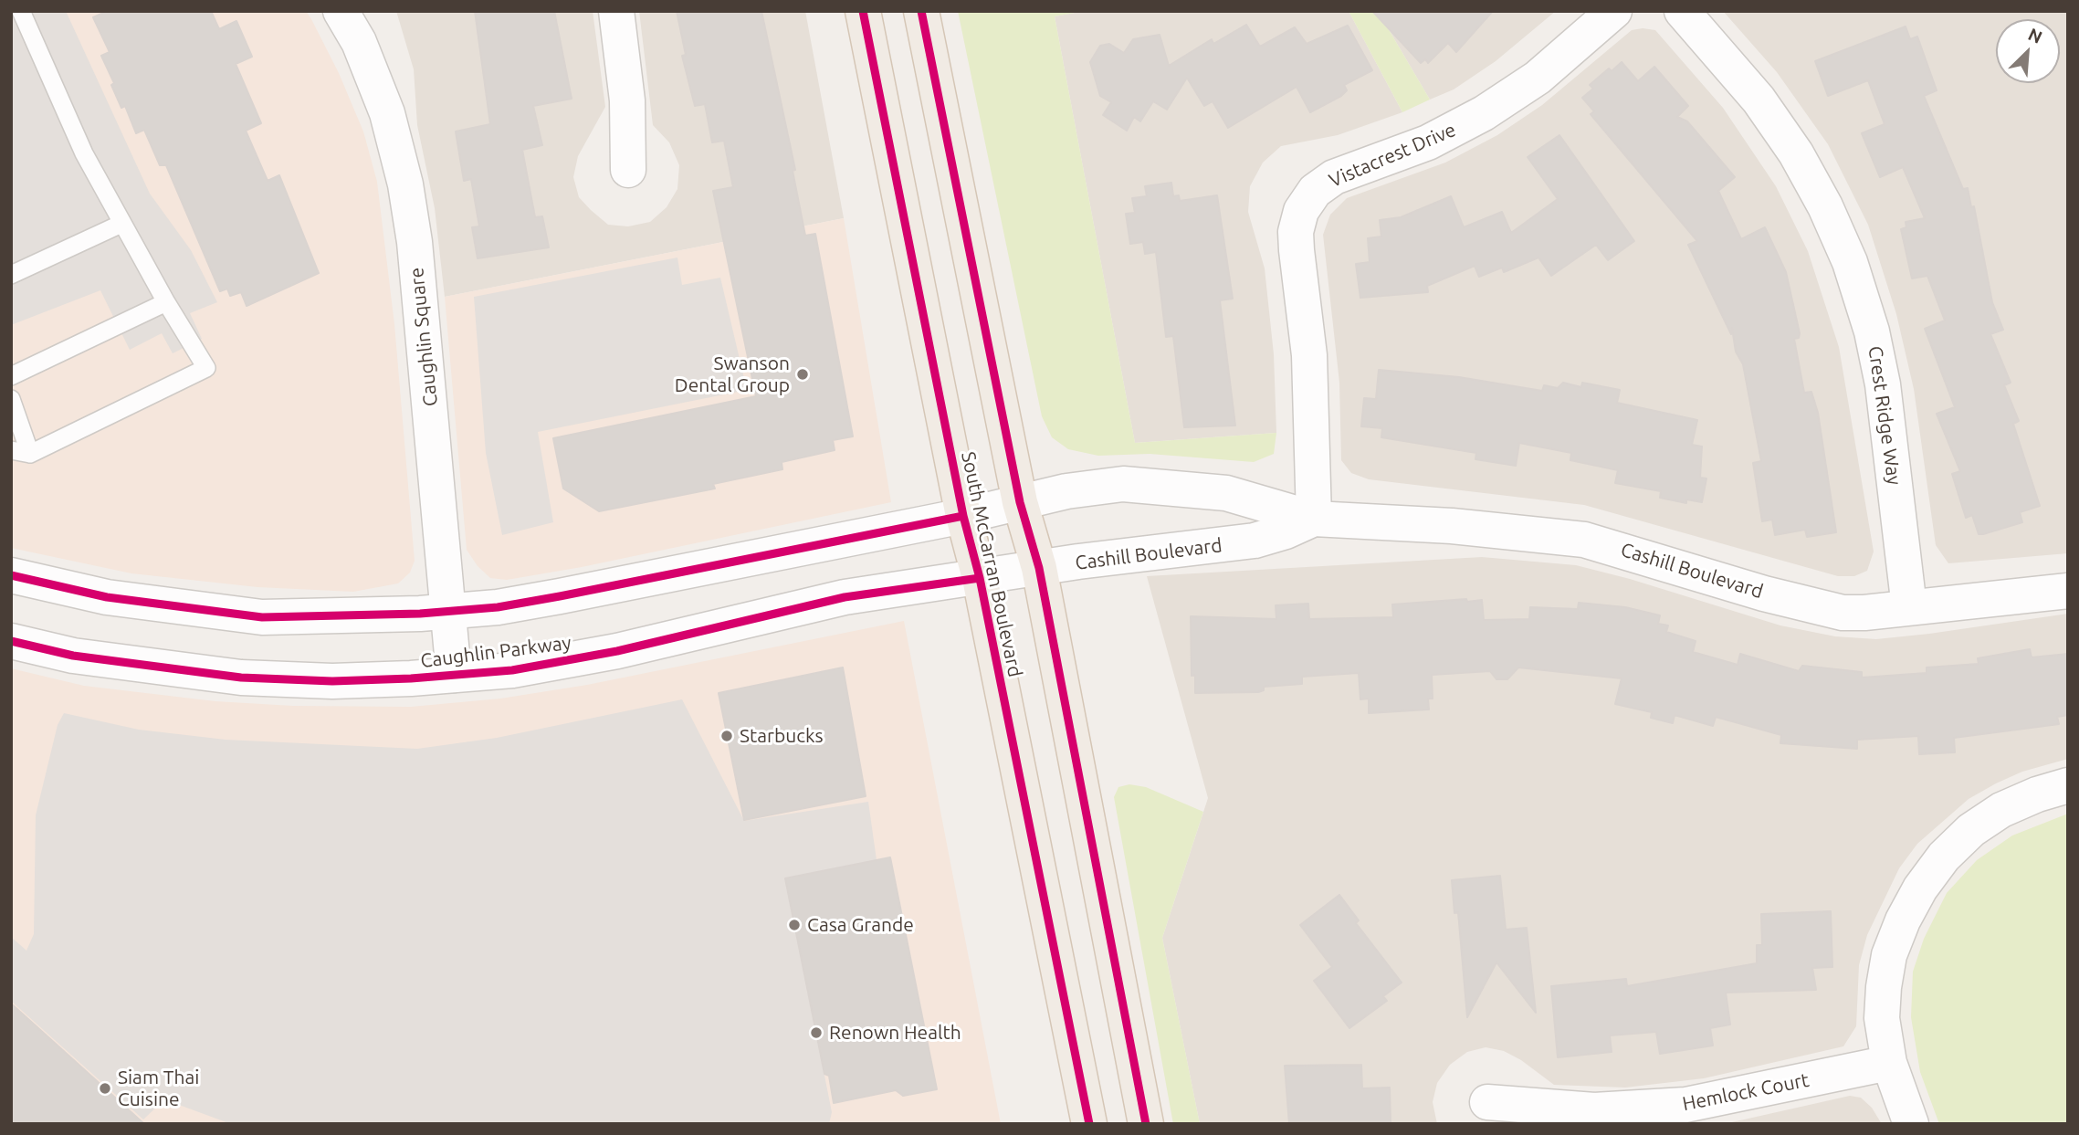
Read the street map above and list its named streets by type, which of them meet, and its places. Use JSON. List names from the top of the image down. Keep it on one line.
{"streets":{"main road":["South McCarran Boulevard"],"street":["Vistacrest Drive","Caughlin Square","Crest Ridge Way","Cashill Boulevard","Caughlin Parkway","Hemlock Court"]},"crossings":[["Vistacrest Drive","Cashill Boulevard"],["Caughlin Square","Caughlin Parkway"],["Crest Ridge Way","Cashill Boulevard"],["Cashill Boulevard","South McCarran Boulevard"],["Cashill Boulevard","Caughlin Parkway"],["South McCarran Boulevard","Caughlin Parkway"]],"places":["Swanson Dental Group","Starbucks","Casa Grande","Renown Health","Siam Thai Cuisine"],"north":"top right"}
